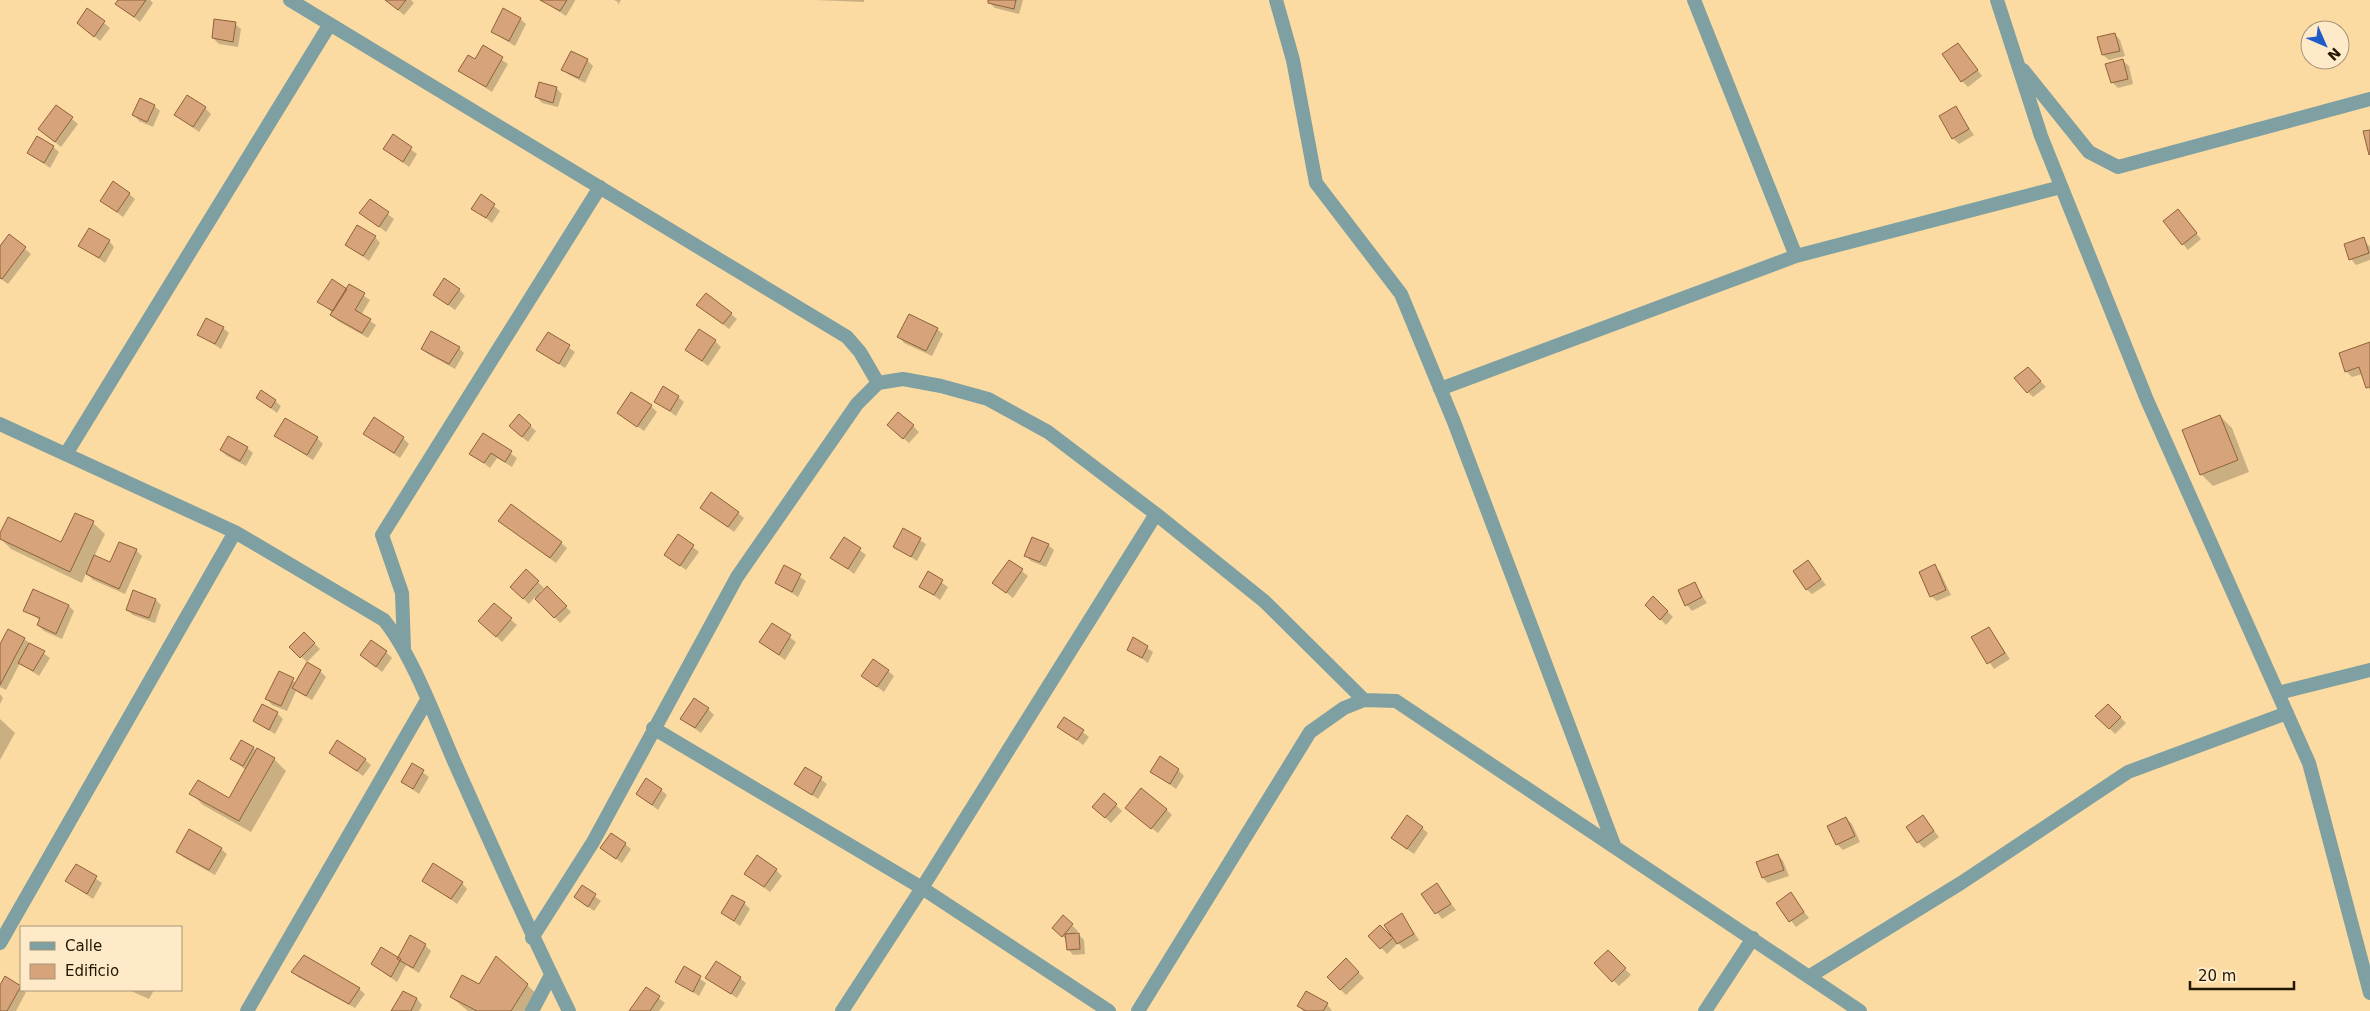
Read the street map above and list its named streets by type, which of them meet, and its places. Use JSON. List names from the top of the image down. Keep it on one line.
{"legend":["Calle","Edificio"],"scale_bar":"20 m","north":"bottom right"}
